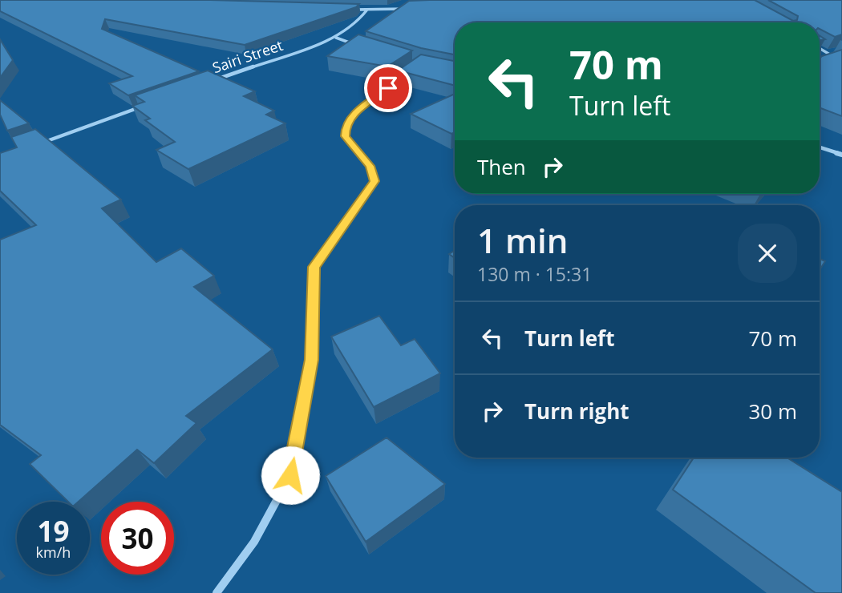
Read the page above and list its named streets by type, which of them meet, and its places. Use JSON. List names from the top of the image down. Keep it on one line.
{"streets":{"street":["Sairi Street"]},"page":{"turn":["70 m","Turn left"],"then":"Then","heading":["1 min","130 m · 15:31"],"list":[{"name":"Turn left","value":"70 m"},{"name":"Turn right","value":"30 m"}],"speed":"19 km/h","limit":"30"}}
